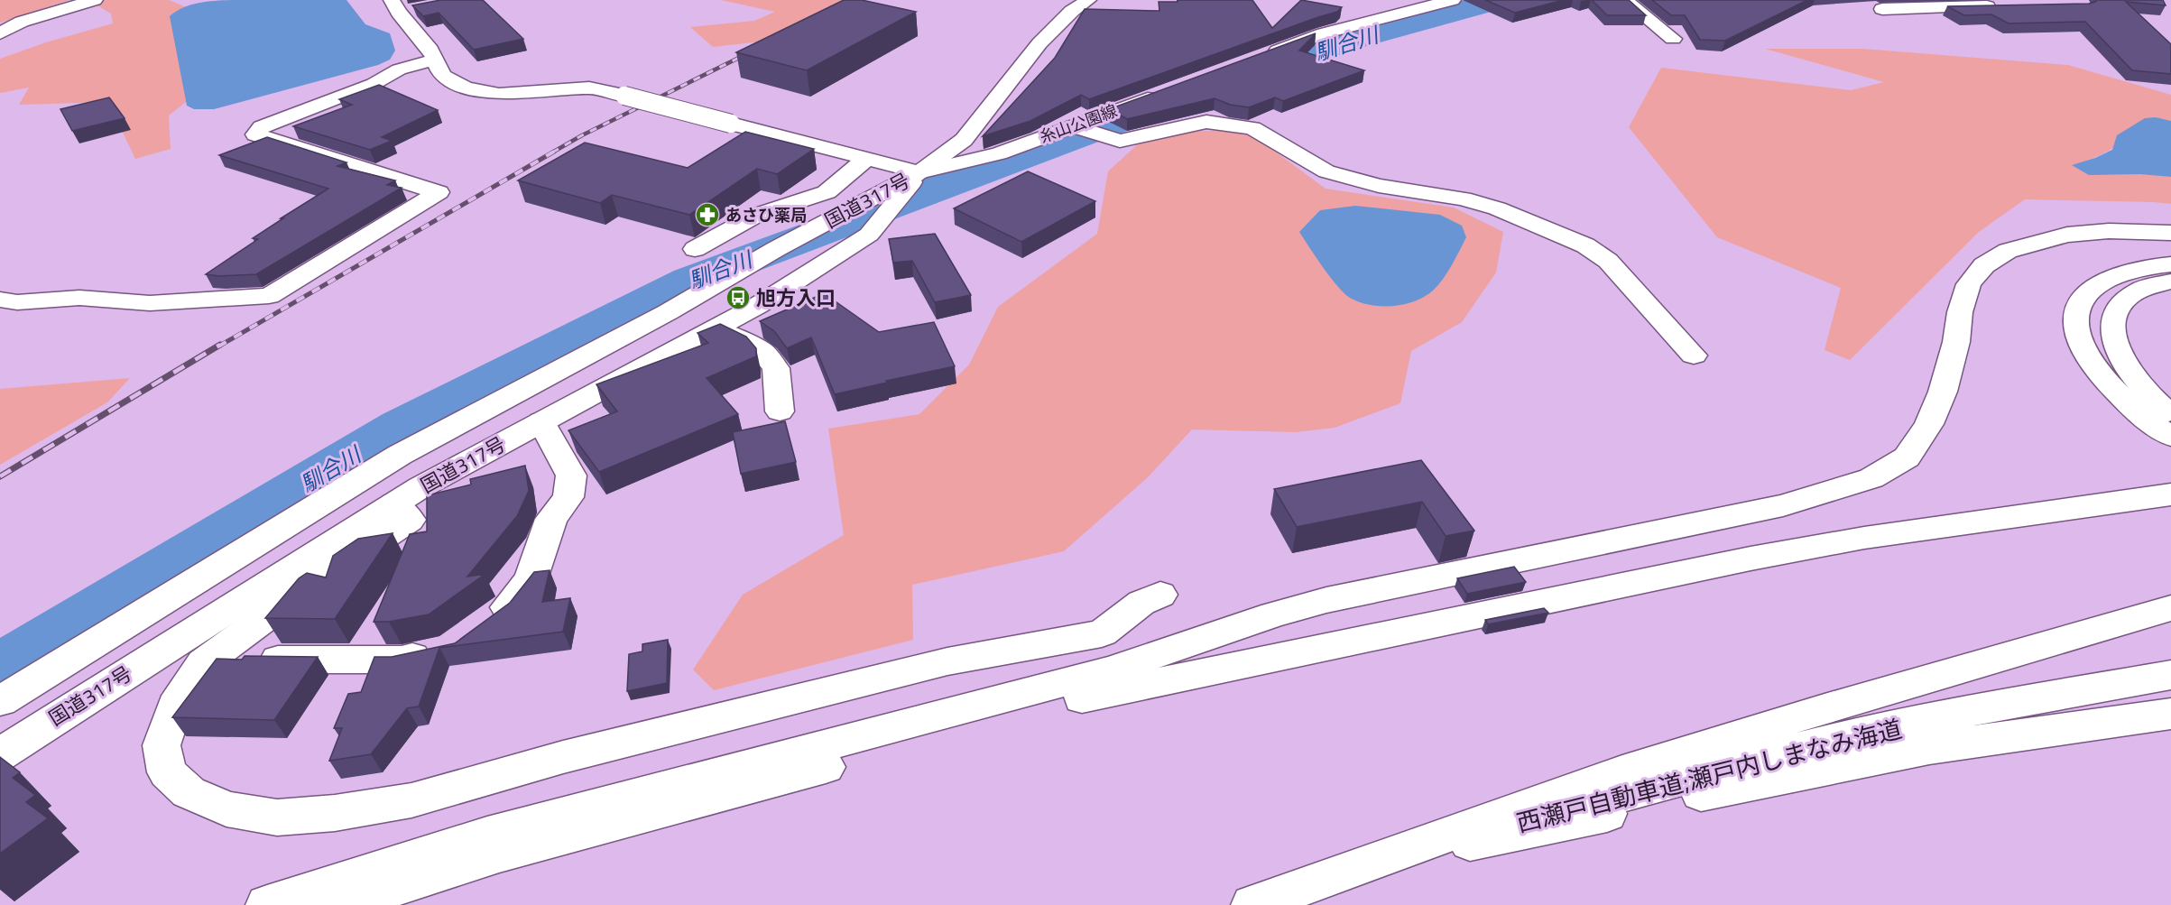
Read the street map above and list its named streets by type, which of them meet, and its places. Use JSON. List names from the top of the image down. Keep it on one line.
{"streets":{"main road":["糸山公園線","国道317号","西瀬戸自動車道;瀬戸内しまなみ海道"]},"crossings":[["糸山公園線","国道317号"]],"water":["馴合川"],"places":{"pharmacy":["あさひ薬局"],"bus stop":["旭方入口"]}}
